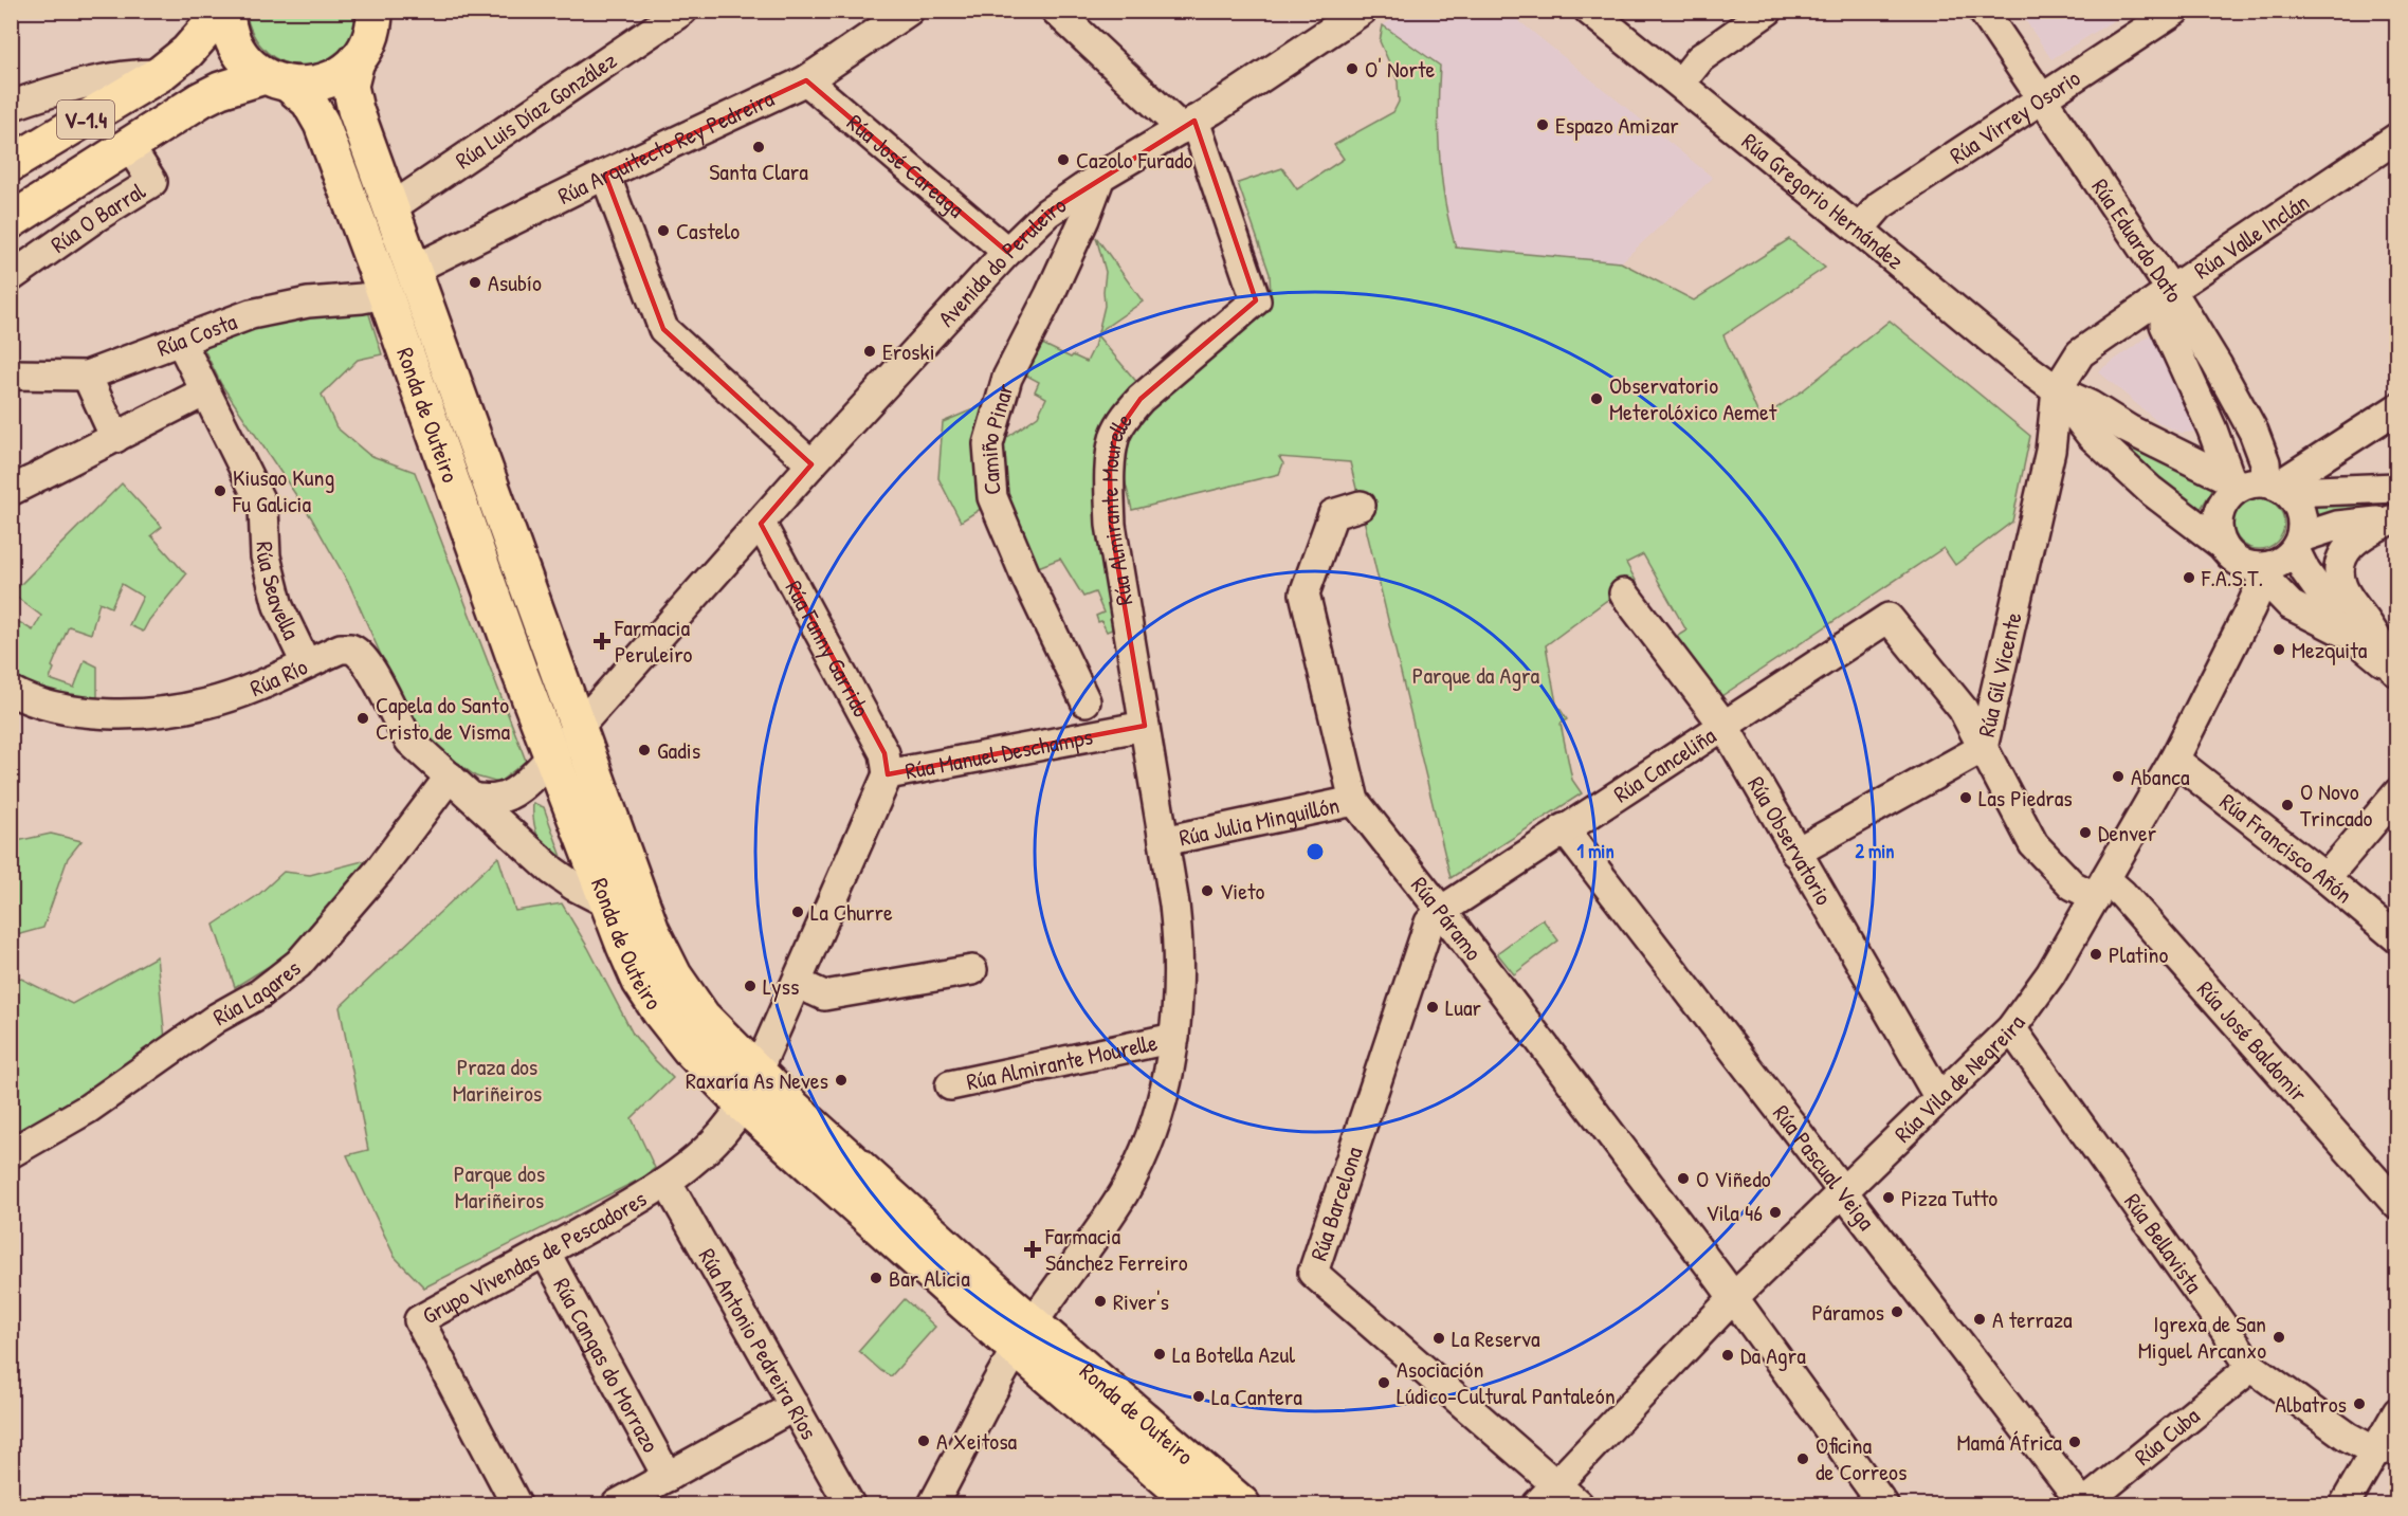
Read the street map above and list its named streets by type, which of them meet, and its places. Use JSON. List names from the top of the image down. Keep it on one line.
{"streets":{"main road":["V-1.4","Ronda de Outeiro"],"street":["Rúa Luis Díaz González","Rúa Virrey Osorio","Rúa Arquitecto Rey Pedreira","Rúa José Careaga","Rúa Gregorio Hernández","Rúa O Barral","Rúa Valle Inclán","Rúa Eduardo Dato","Avenida do Peruleiro","Rúa Costa","Camiño Pinar","Rúa Almirante Mourelle","Rúa Seavella","Rúa Fanny Garrido","Rúa Gil Vicente","Rúa Río","Rúa Manuel Deschamps","Rúa Canceliña","Rúa Julia Minguillón","Rúa Observatorio","Rúa Francisco Añón","Rúa Páramo","Rúa Lagares","Rúa José Baldomir","Rúa Vila de Negreira","Rúa Pascual Veiga","Rúa Barcelona","Rúa Bellavista","Grupo Vivendas de Pescadores","Rúa Antonio Pedreira Ríos","Rúa Cangas do Morrazo","Rúa Cuba"]},"crossings":[["Rúa Luis Díaz González","Ronda de Outeiro"],["Rúa Virrey Osorio","Rúa Gregorio Hernández"],["Rúa Virrey Osorio","Rúa Eduardo Dato"],["V-1.4","Rúa O Barral"],["V-1.4","Ronda de Outeiro"],["Rúa Arquitecto Rey Pedreira","Rúa José Careaga"],["Rúa Arquitecto Rey Pedreira","Ronda de Outeiro"],["Rúa José Careaga","Avenida do Peruleiro"],["Rúa Gregorio Hernández","Rúa Valle Inclán"],["Rúa Gregorio Hernández","Rúa Eduardo Dato"],["Rúa Gregorio Hernández","Rúa Gil Vicente"],["Rúa Gregorio Hernández","Rúa Vila de Negreira"],["Rúa Valle Inclán","Rúa Eduardo Dato"],["Rúa Valle Inclán","Rúa Gil Vicente"],["Rúa Eduardo Dato","Rúa Vila de Negreira"],["Avenida do Peruleiro","Ronda de Outeiro"],["Avenida do Peruleiro","Camiño Pinar"],["Avenida do Peruleiro","Rúa Almirante Mourelle"],["Avenida do Peruleiro","Rúa Fanny Garrido"],["Rúa Costa","Ronda de Outeiro"],["Rúa Costa","Rúa Seavella"],["Ronda de Outeiro","Rúa Almirante Mourelle"],["Ronda de Outeiro","Rúa Río"],["Ronda de Outeiro","Rúa Manuel Deschamps"],["Ronda de Outeiro","Grupo Vivendas de Pescadores"],["Rúa Almirante Mourelle","Rúa Manuel Deschamps"],["Rúa Almirante Mourelle","Rúa Julia Minguillón"],["Rúa Seavella","Rúa Río"],["Rúa Fanny Garrido","Rúa Manuel Deschamps"],["Rúa Gil Vicente","Rúa Observatorio"],["Rúa Gil Vicente","Rúa José Baldomir"],["Rúa Río","Rúa Lagares"],["Rúa Canceliña","Rúa Observatorio"],["Rúa Canceliña","Rúa Páramo"],["Rúa Canceliña","Rúa José Baldomir"],["Rúa Canceliña","Rúa Pascual Veiga"],["Rúa Canceliña","Rúa Barcelona"],["Rúa Julia Minguillón","Rúa Páramo"],["Rúa Observatorio","Rúa Vila de Negreira"],["Rúa Francisco Añón","Rúa Vila de Negreira"],["Rúa Páramo","Rúa Vila de Negreira"],["Rúa Páramo","Rúa Barcelona"],["Rúa José Baldomir","Rúa Vila de Negreira"],["Rúa Vila de Negreira","Rúa Pascual Veiga"],["Rúa Vila de Negreira","Rúa Barcelona"],["Rúa Vila de Negreira","Rúa Bellavista"],["Rúa Pascual Veiga","Rúa Cuba"],["Rúa Bellavista","Rúa Cuba"],["Grupo Vivendas de Pescadores","Rúa Antonio Pedreira Ríos"],["Grupo Vivendas de Pescadores","Rúa Cangas do Morrazo"]],"parks":["Parque da Agra","Praza dos Mariñeiros","Parque dos Mariñeiros"],"places":{"other":["O' Norte","Espazo Amizar","Santa Clara","Cazolo Furado","Castelo","Asubío","Eroski","Observatorio Meterolóxico Aemet","Kiusao Kung Fu Galicia","F.A.S.T.","Mezquita","Capela do Santo Cristo de Visma","Gadis","Abanca","Las Piedras","O Novo Trincado","Denver","Vieto","La Churre","Platino","Lyss","Luar","Raxaría As Neves","O Viñedo","Pizza Tutto","Vila 46","Bar Alicia","River's","Páramos","A terraza","Igrexa de San Miguel Arcanxo","La Reserva","La Botella Azul","Da Agra","Asociación Lúdico-Cultural Pantaleón","La Cantera","Albatros","A Xeitosa","Mamá África","Oficina de Correos"],"health":["Farmacia Peruleiro","Farmacia Sánchez Ferreiro"]},"rings":["1 min","2 min"]}
